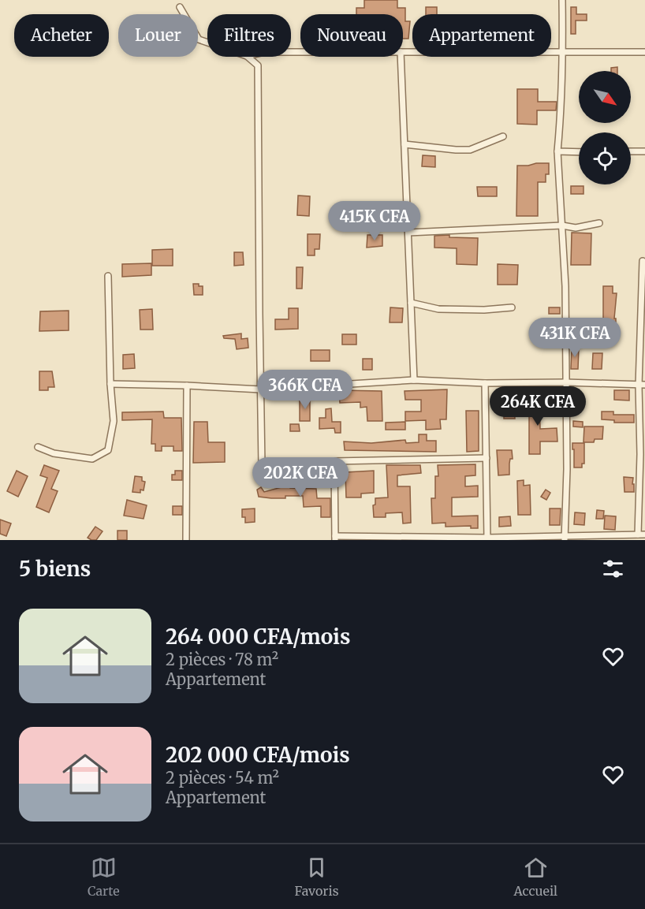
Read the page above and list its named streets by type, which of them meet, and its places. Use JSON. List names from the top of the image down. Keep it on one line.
{"north":"bottom right","page":{"chip":["Acheter","Louer","Filtres","Nouveau","Appartement"],"price":["415K CFA","431K CFA","366K CFA","264K CFA","202K CFA"],"heading":"5 biens","list":[{"name":"264 000 CFA/mois","note":"2 pièces · 78 m² · Appartement"},{"name":"202 000 CFA/mois","note":"2 pièces · 54 m² · Appartement"}],"tabs":["Carte","Favoris","Accueil"]}}
